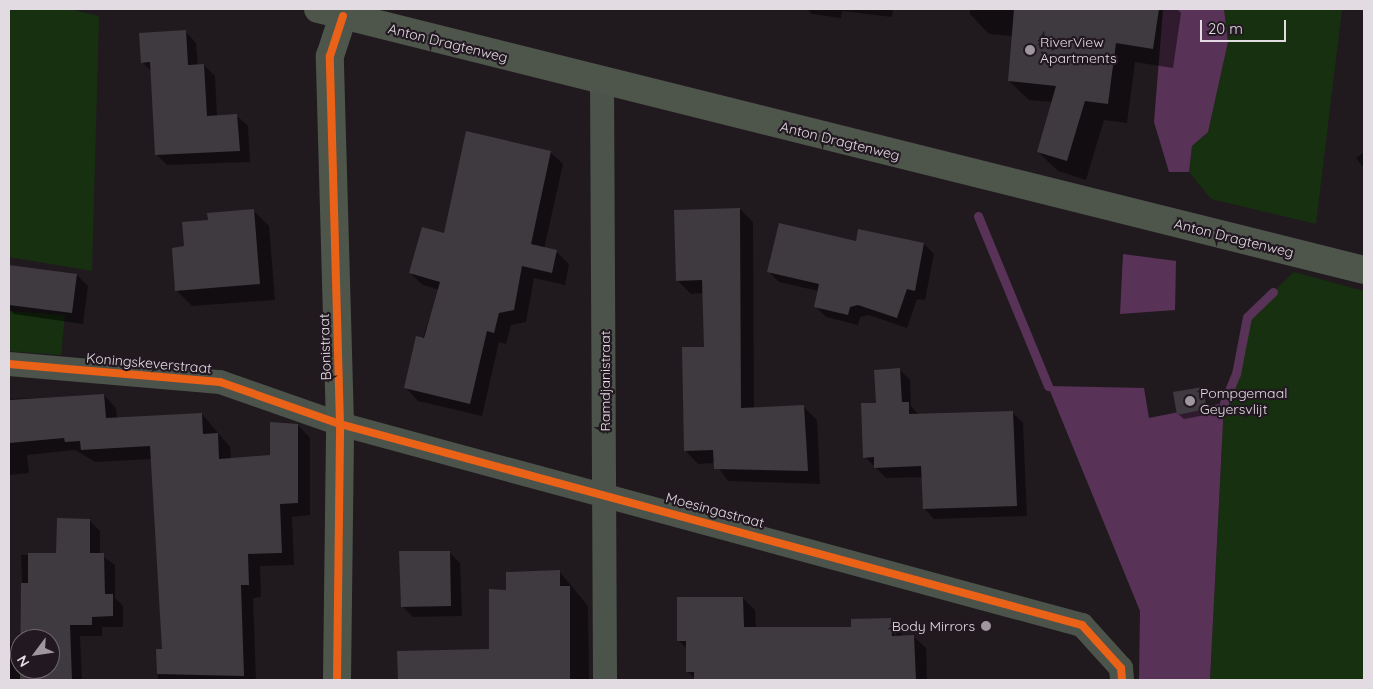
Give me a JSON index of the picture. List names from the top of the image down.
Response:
{
  "streets": {
    "main road": ["Anton Dragtenweg", "Bonistraat"],
    "street": ["Koningskeverstraat", "Ramdjanistraat", "Moesingastraat"]
  },
  "crossings": [
    ["Anton Dragtenweg", "Bonistraat"],
    ["Anton Dragtenweg", "Ramdjanistraat"],
    ["Bonistraat", "Koningskeverstraat"],
    ["Bonistraat", "Moesingastraat"],
    ["Koningskeverstraat", "Moesingastraat"],
    ["Ramdjanistraat", "Moesingastraat"]
  ],
  "places": ["RiverView Apartments", "Pompgemaal Geyersvlijt", "Body Mirrors"],
  "scale_bar": "20 m",
  "north": "bottom left"
}
